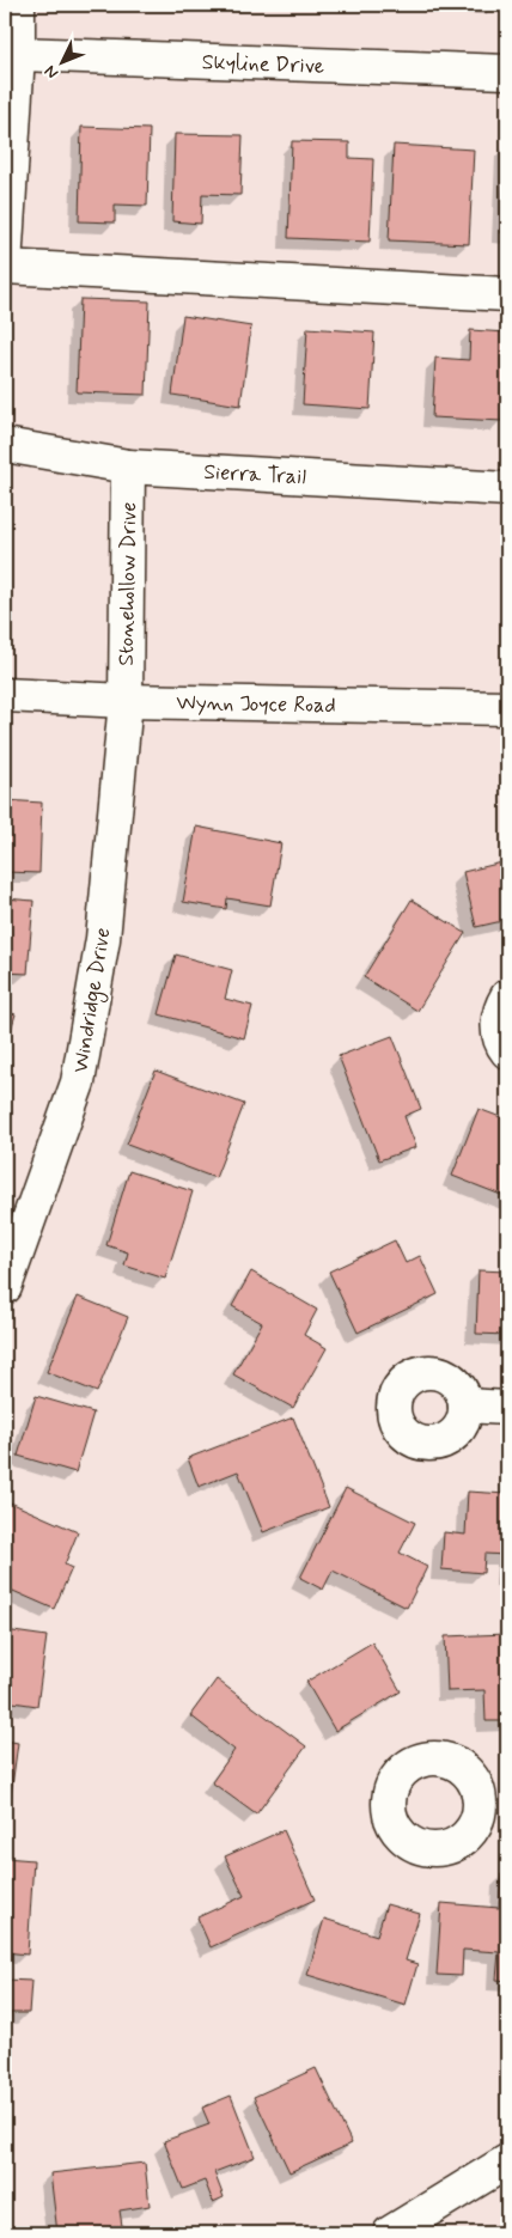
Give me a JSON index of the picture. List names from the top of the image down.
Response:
{
  "streets": {
    "street": [
      "Skyline Drive",
      "Sierra Trail",
      "Stonehollow Drive",
      "Wynn Joyce Road",
      "Windridge Drive"
    ]
  },
  "crossings": [
    ["Sierra Trail", "Stonehollow Drive"],
    ["Stonehollow Drive", "Wynn Joyce Road"],
    ["Stonehollow Drive", "Windridge Drive"],
    ["Wynn Joyce Road", "Windridge Drive"]
  ],
  "north": "bottom left"
}
